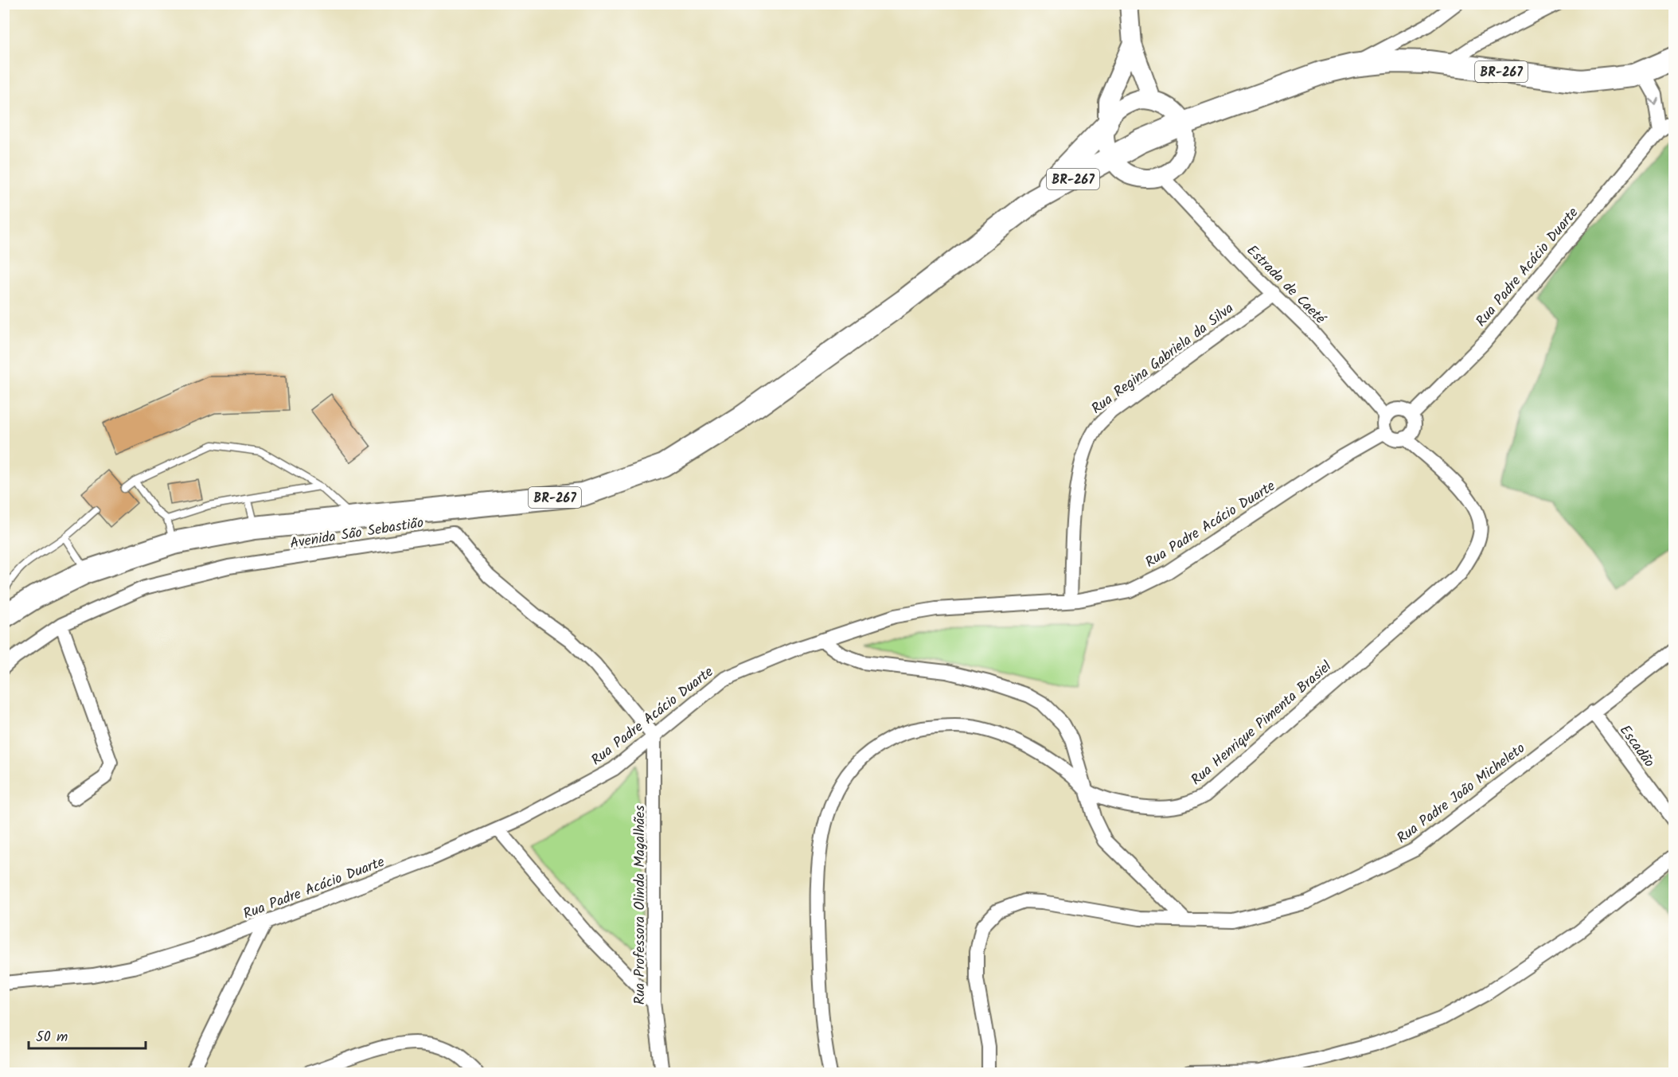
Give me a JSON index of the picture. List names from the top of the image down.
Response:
{
  "streets": {
    "highway": ["BR-267"],
    "street": [
      "Rua Padre Acácio Duarte",
      "Estrada de Caeté",
      "Rua Regina Gabriela da Silva",
      "Avenida São Sebastião",
      "Rua Henrique Pimenta Brasiel",
      "Escadão",
      "Rua Padre João Micheleto",
      "Rua Professora Olinda Magalhães"
    ]
  },
  "crossings": [
    ["Rua Padre Acácio Duarte", "Estrada de Caeté"],
    ["Rua Padre Acácio Duarte", "Rua Regina Gabriela da Silva"],
    ["Rua Padre Acácio Duarte", "Rua Henrique Pimenta Brasiel"],
    ["Rua Padre Acácio Duarte", "Rua Professora Olinda Magalhães"],
    ["Estrada de Caeté", "Rua Regina Gabriela da Silva"],
    ["Estrada de Caeté", "Rua Henrique Pimenta Brasiel"],
    ["Escadão", "Rua Padre João Micheleto"]
  ],
  "scale_bar": "50 m"
}
